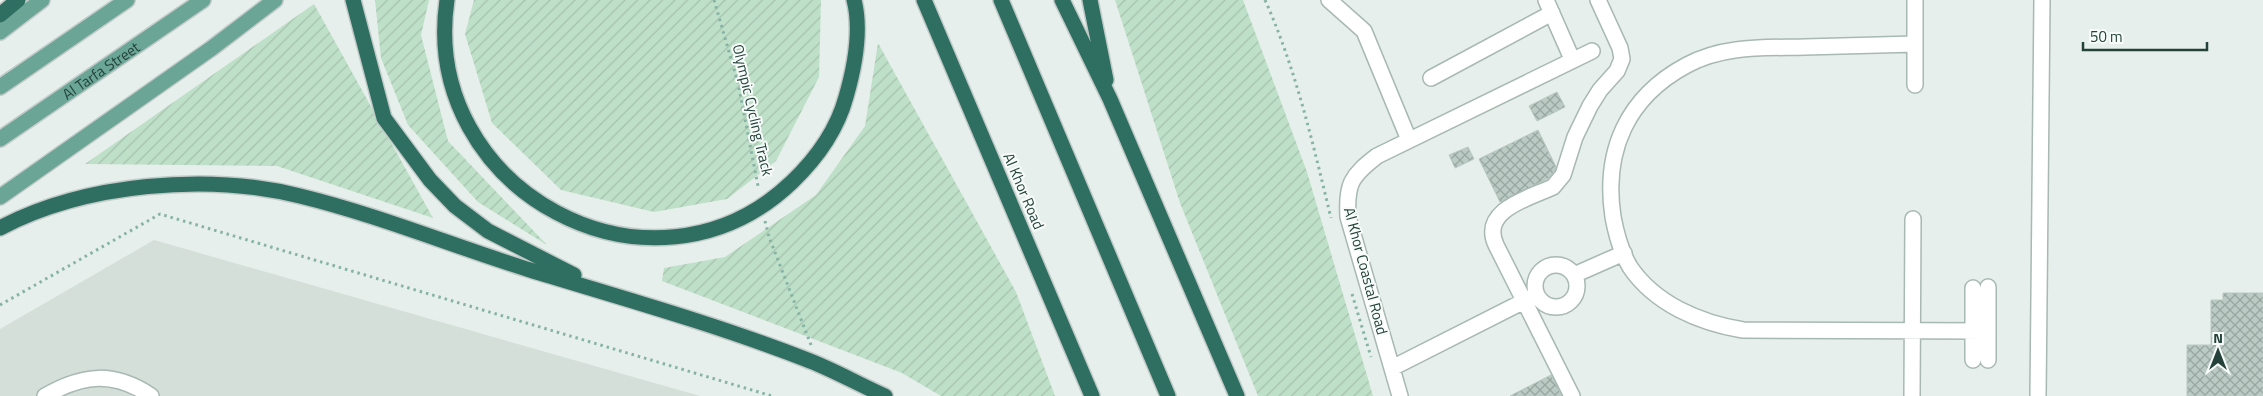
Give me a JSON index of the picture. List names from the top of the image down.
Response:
{
  "streets": {
    "highway": ["Al Khor Road"],
    "main road": ["Al Tarfa Street"],
    "street": ["Al Khor Coastal Road"],
    "path": ["Olympic Cycling Track"]
  },
  "scale_bar": "50 m",
  "north": "top"
}
